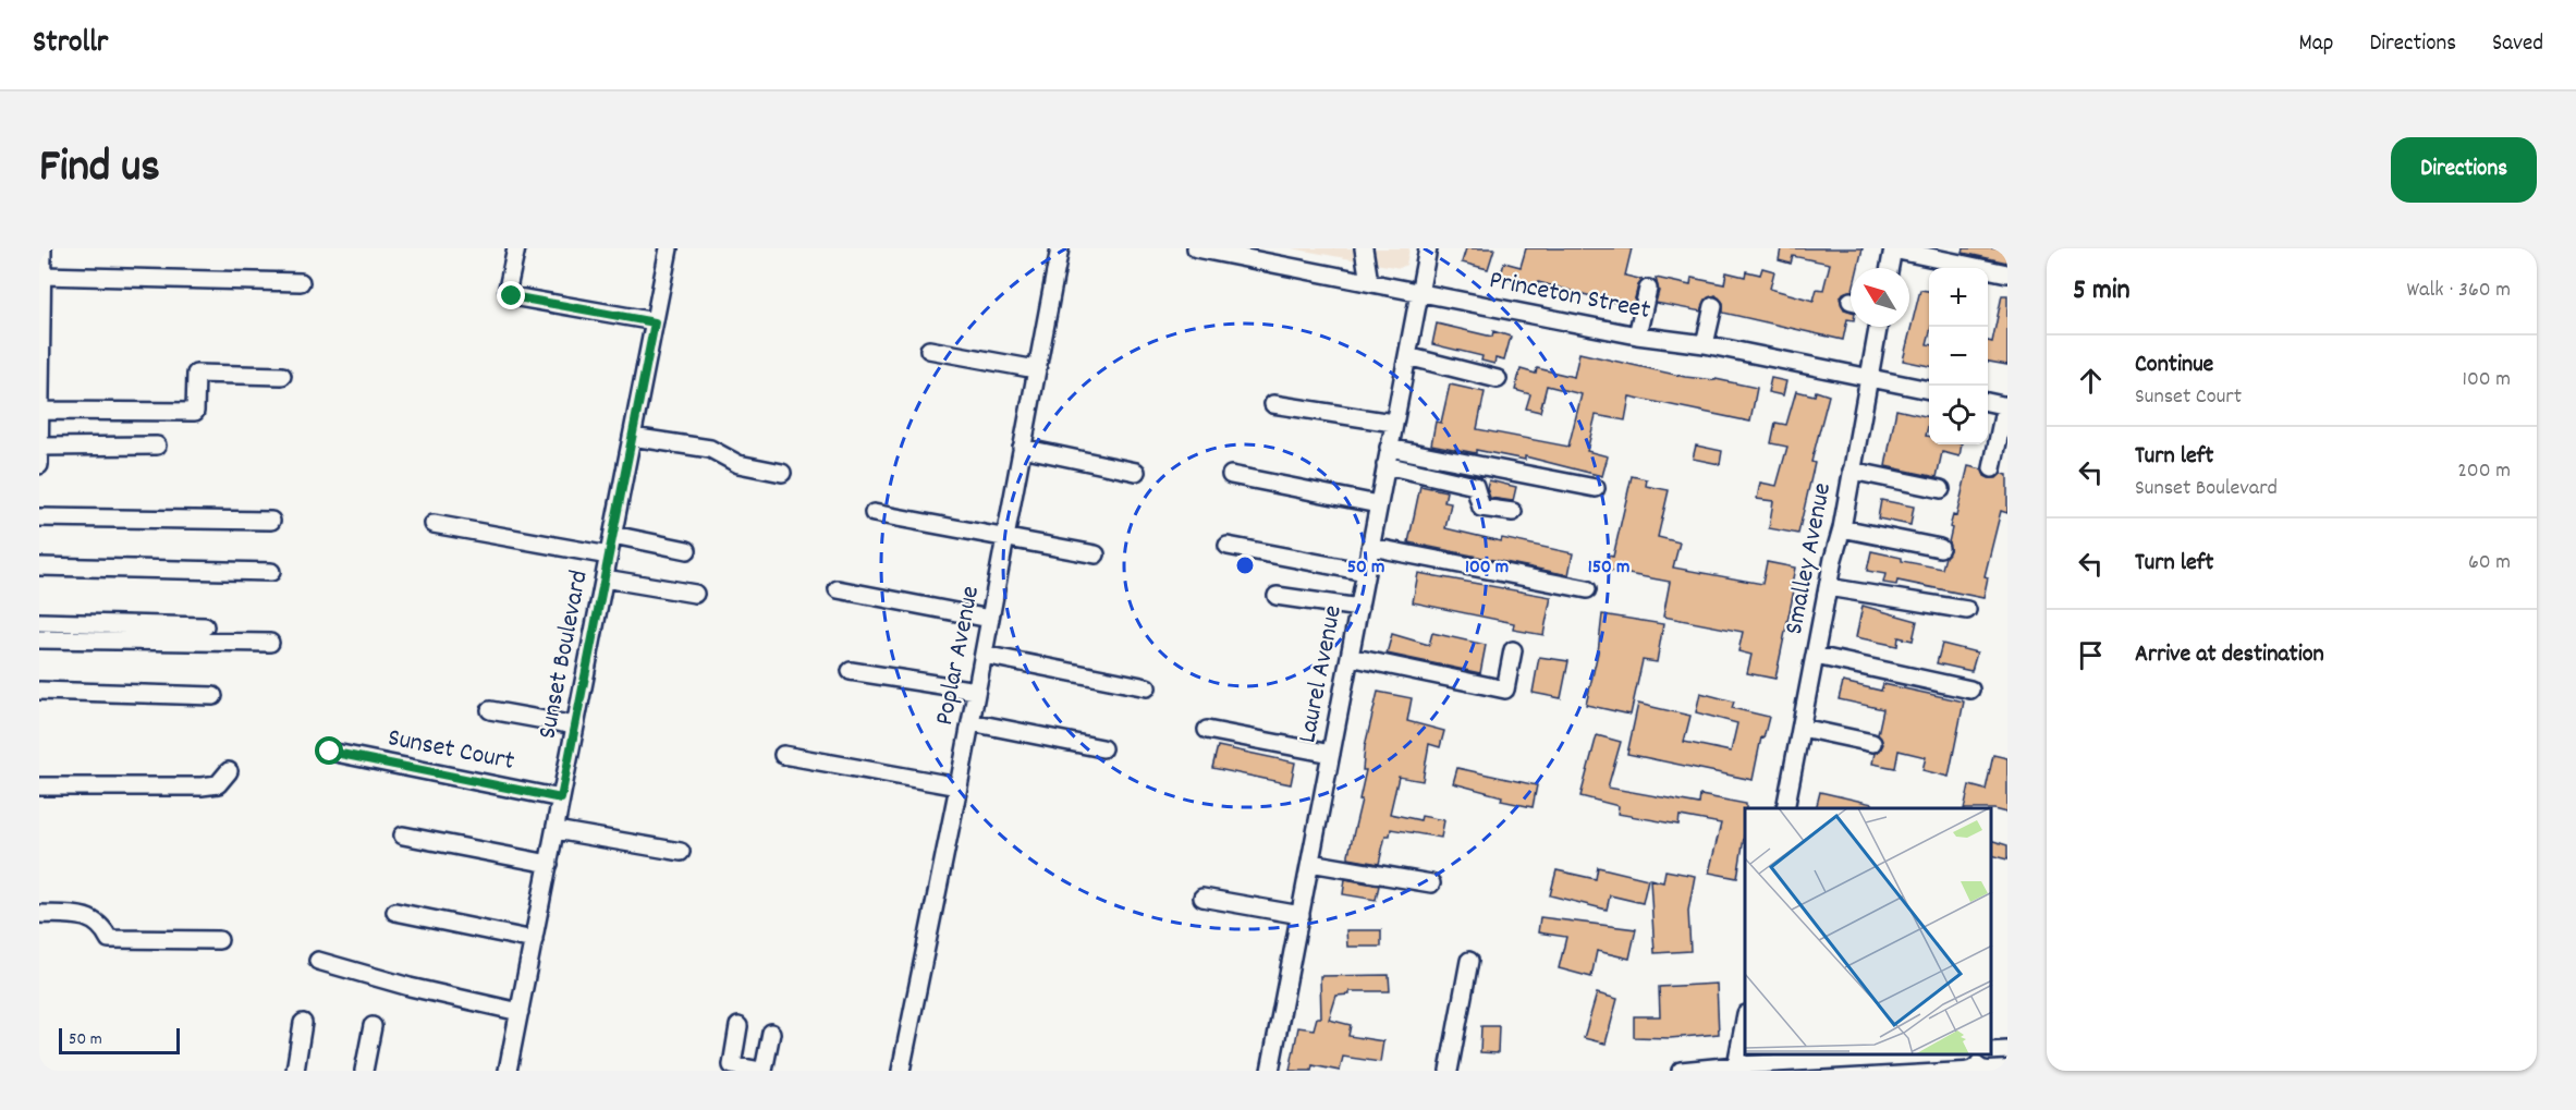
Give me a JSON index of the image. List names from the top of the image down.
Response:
{
  "streets": {
    "street": [
      "Princeton Street",
      "Smalley Avenue",
      "Sunset Boulevard",
      "Poplar Avenue",
      "Laurel Avenue",
      "Sunset Court"
    ]
  },
  "crossings": [
    ["Princeton Street", "Smalley Avenue"],
    ["Princeton Street", "Laurel Avenue"],
    ["Sunset Boulevard", "Sunset Court"]
  ],
  "scale_bar": "50 m",
  "north": "top left",
  "page": {
    "header": "Strollr",
    "nav": ["Map", "Directions", "Saved"],
    "title": "Find us",
    "buttons": "Directions",
    "heading": ["5 min", "Walk · 360 m"],
    "map_buttons": ["+", "−"],
    "list": [
      ["Continue", "Sunset Court", "100 m"],
      ["Turn left", "Sunset Boulevard", "200 m"],
      ["Turn left", "60 m"],
      "Arrive at destination"
    ],
    "scale": "50 m"
  },
  "rings": ["50 m", "100 m", "150 m"]
}
